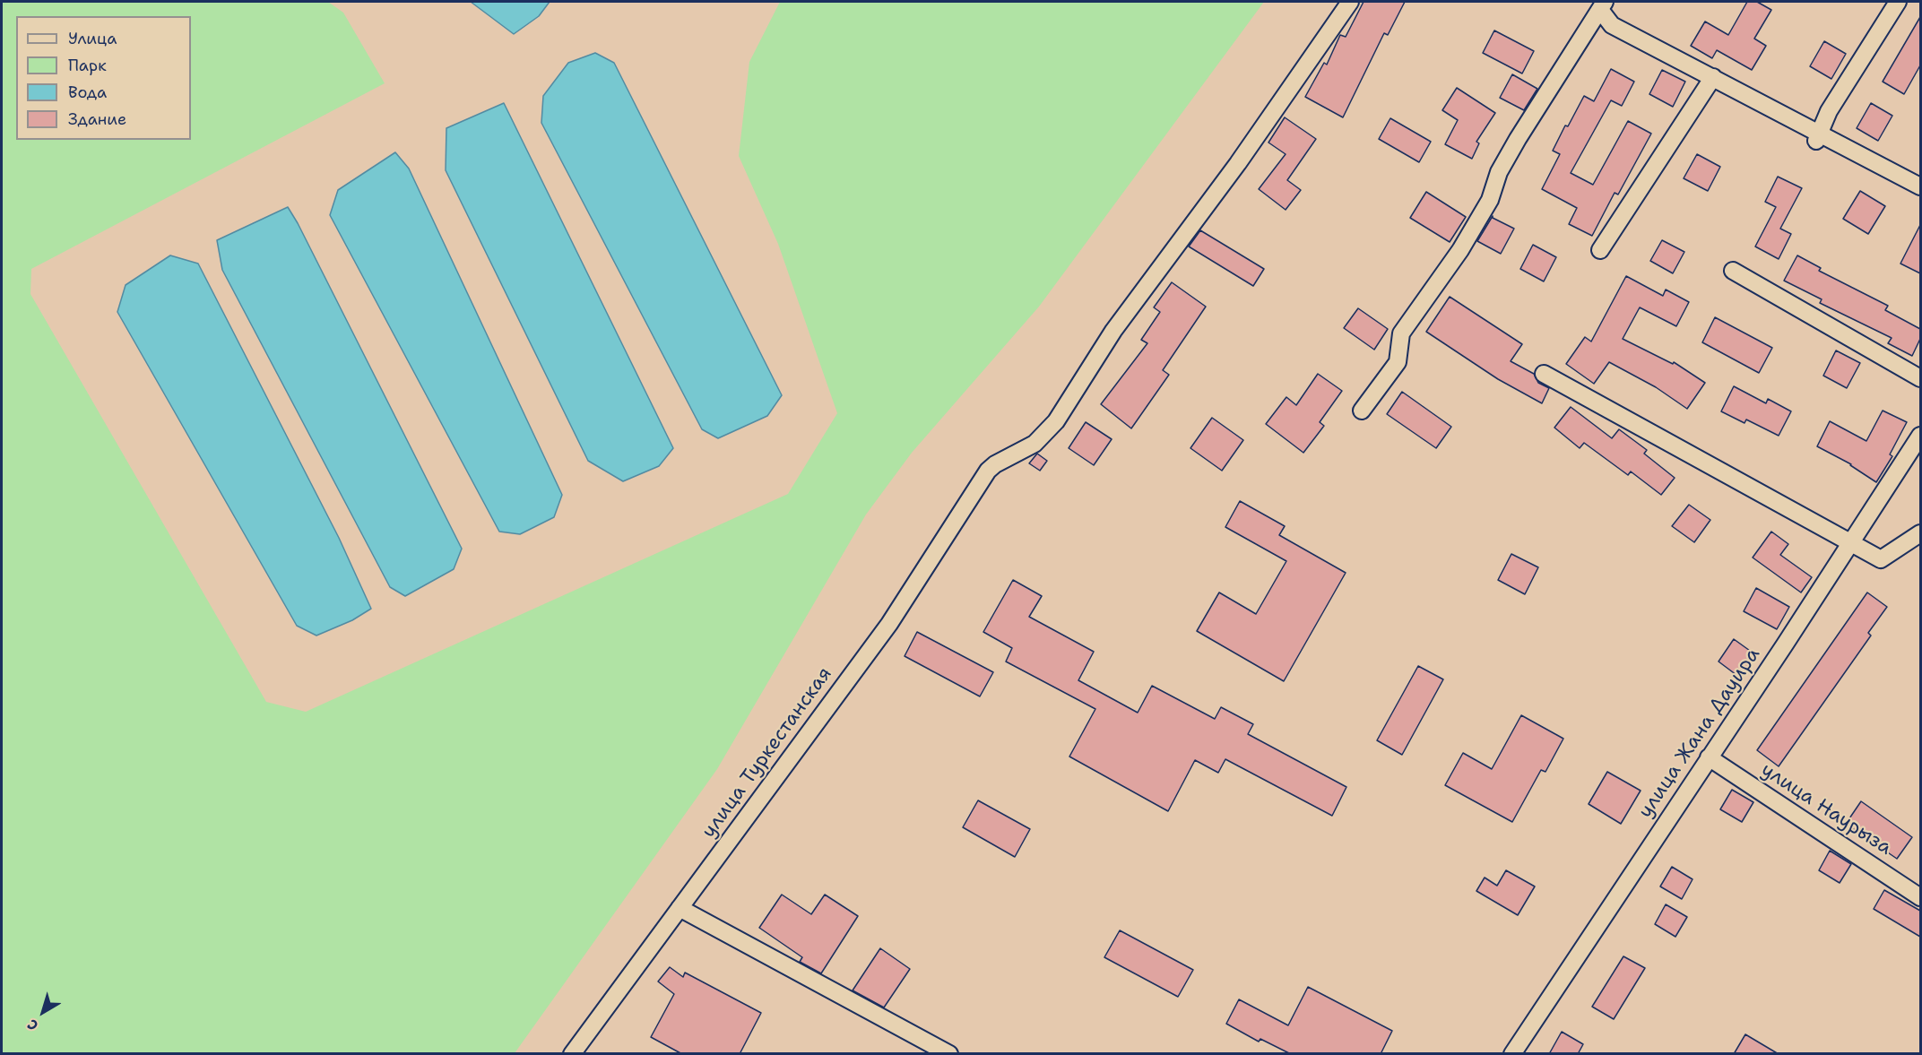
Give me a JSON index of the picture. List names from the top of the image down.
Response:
{
  "streets": {
    "street": ["улица Жана Дауира", "улица Туркестанская", "улица Наурыза"]
  },
  "crossings": [
    ["улица Жана Дауира", "улица Наурыза"]
  ],
  "legend": [
    "Улица",
    "Парк",
    "Вода",
    "Здание"
  ],
  "north": "bottom left"
}
